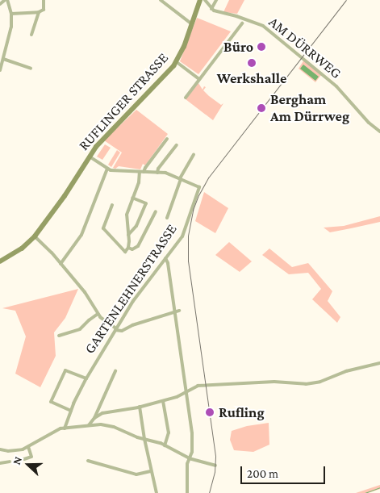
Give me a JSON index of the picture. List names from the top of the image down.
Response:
{
  "streets": {
    "street": ["AM DÜRRWEG", "RUFLINGER STRASSE", "GARTENLEHNERSTRASSE"]
  },
  "places": [
    "Büro",
    "Werkshalle",
    "Bergham Am Dürrweg",
    "Rufling"
  ],
  "scale_bar": "200 m",
  "north": "left"
}
